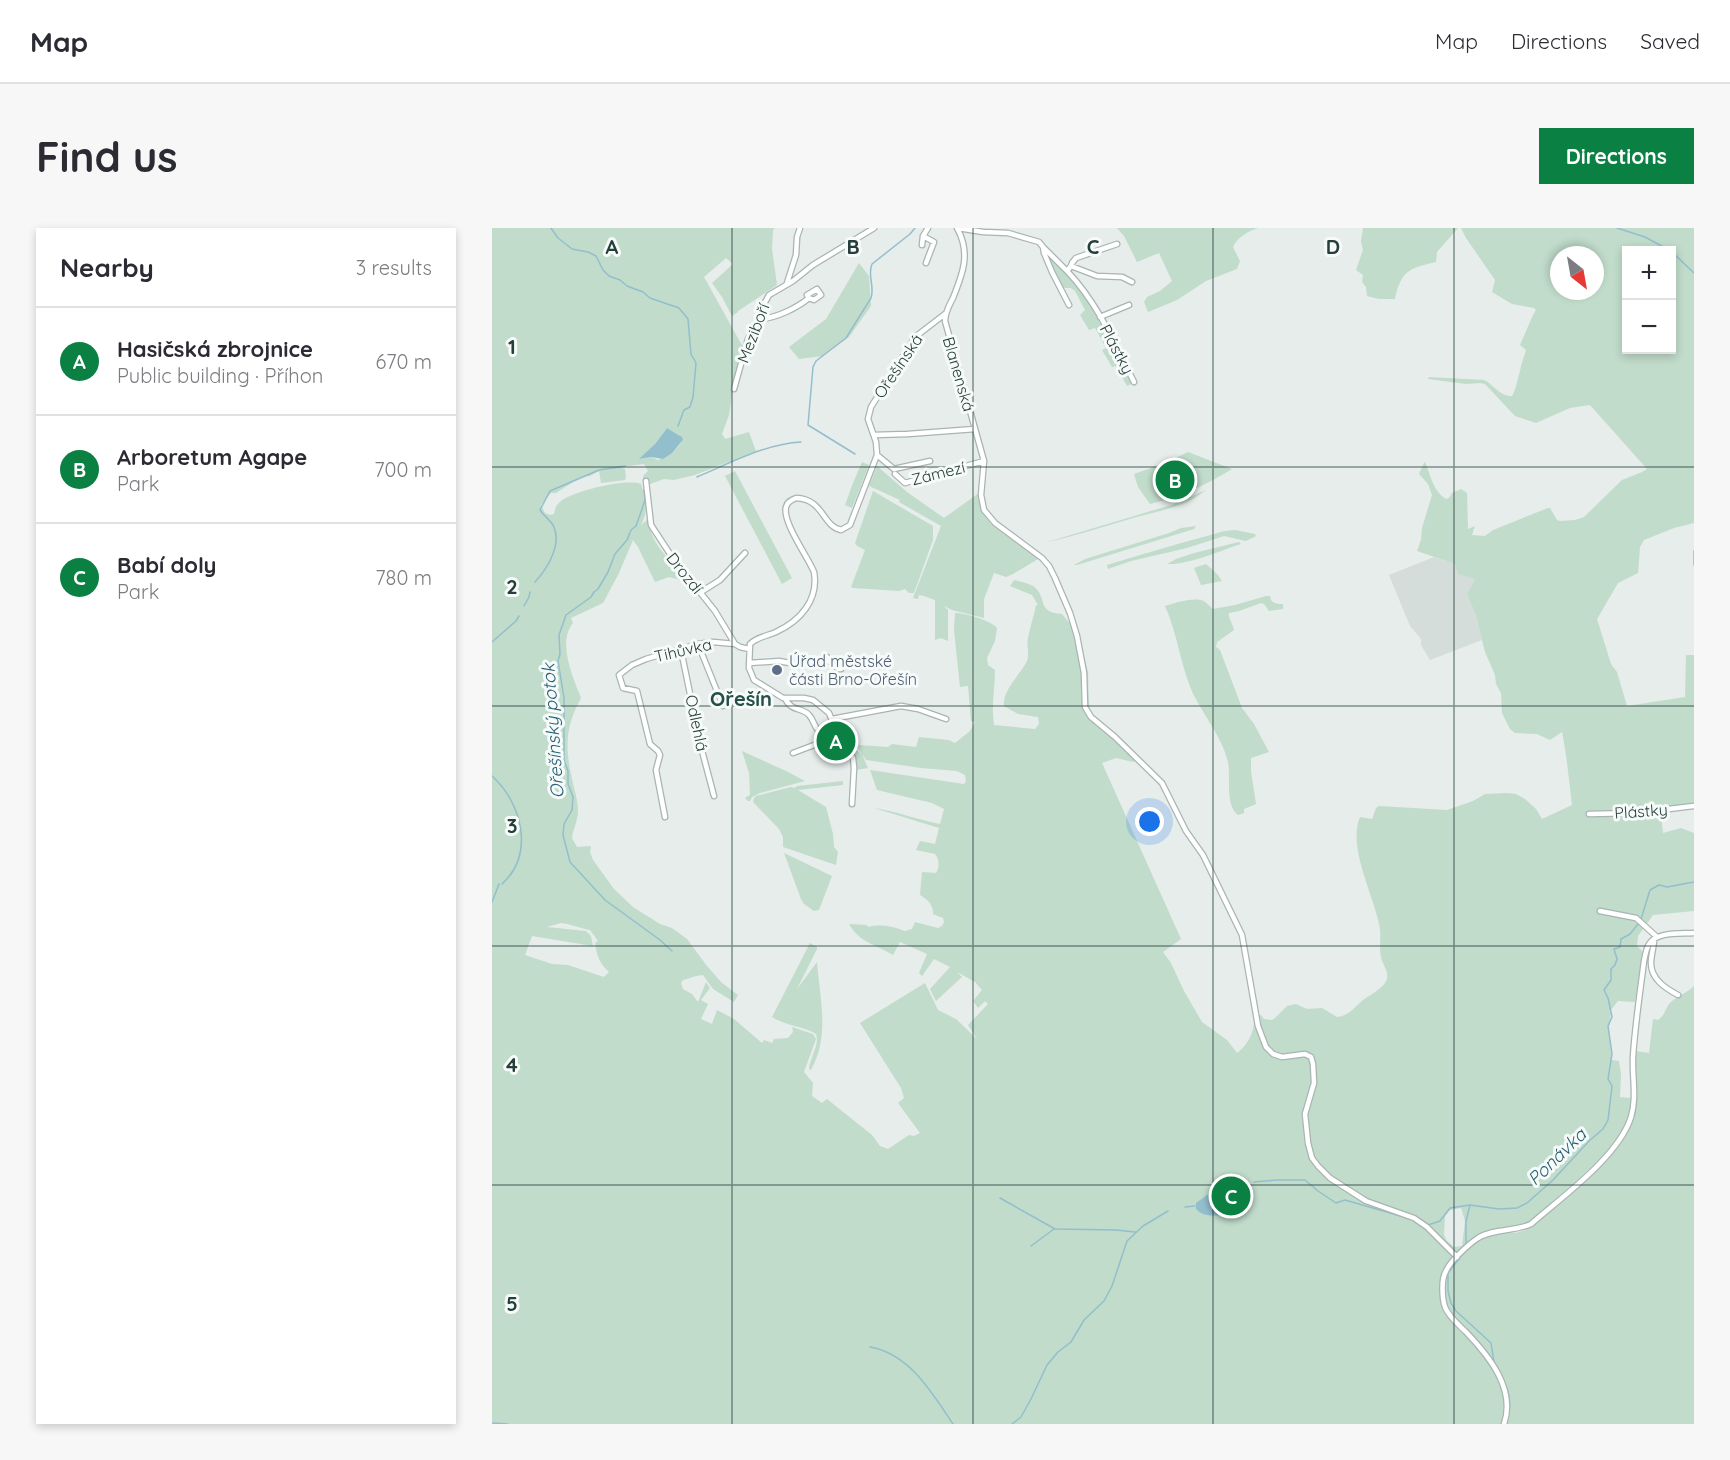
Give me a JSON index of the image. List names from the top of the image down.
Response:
{
  "streets": {
    "street": [
      "Meziboří",
      "Plástky",
      "Ořešínská",
      "Blanenská",
      "Zámezí",
      "Drozdí",
      "Tihůvka",
      "Odlehlá"
    ]
  },
  "crossings": [
    ["Ořešínská", "Blanenská"],
    ["Blanenská", "Zámezí"],
    ["Drozdí", "Tihůvka"],
    ["Tihůvka", "Odlehlá"]
  ],
  "districts": ["Ořešín"],
  "water": ["Ořešínský potok", "Ponávka"],
  "places": ["Úřad městské části Brno-Ořešín"],
  "north": "bottom right",
  "page": {
    "header": "Map",
    "nav": ["Map", "Directions", "Saved"],
    "buttons": "Directions",
    "title": "Find us",
    "heading": ["Nearby", "3 results"],
    "map_buttons": ["+", "−"],
    "list": [
      {
        "mark": "A",
        "name": "Hasičská zbrojnice",
        "note": "Public building · Příhon",
        "value": "670 m"
      },
      {
        "mark": "B",
        "name": "Arboretum Agape",
        "note": "Park",
        "value": "700 m"
      },
      {
        "mark": "C",
        "name": "Babí doly",
        "note": "Park",
        "value": "780 m"
      }
    ],
    "pins": ["B", "A", "C"]
  },
  "grid": {
    "columns": [
      "A",
      "B",
      "C",
      "D"
    ],
    "rows": [
      "1",
      "2",
      "3",
      "4",
      "5"
    ]
  }
}
